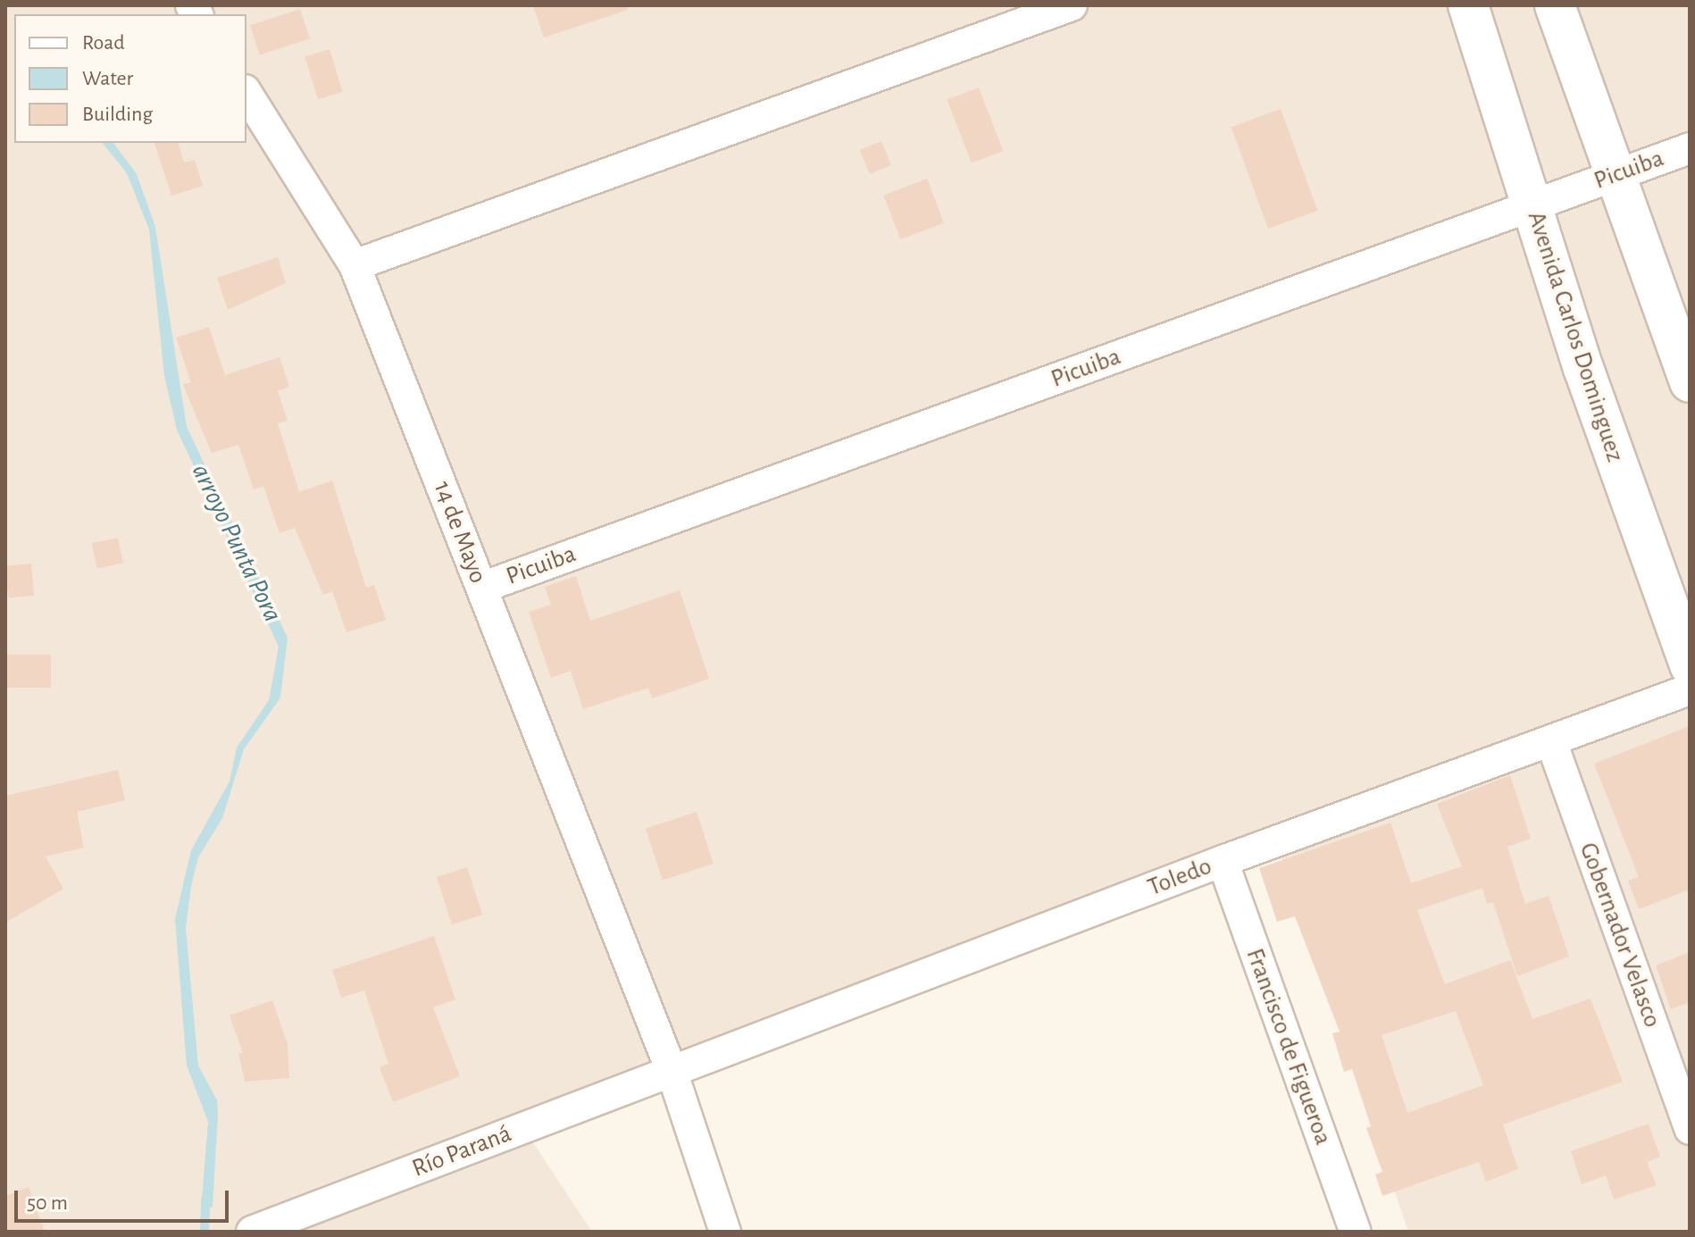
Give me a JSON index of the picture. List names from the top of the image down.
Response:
{
  "streets": {
    "main road": ["Avenida Carlos Dominguez"],
    "street": [
      "Picuiba",
      "14 de Mayo",
      "Toledo",
      "Gobernador Velasco",
      "Francisco de Figueroa",
      "Río Paraná"
    ]
  },
  "crossings": [
    ["Picuiba", "Avenida Carlos Dominguez"],
    ["Picuiba", "14 de Mayo"],
    ["14 de Mayo", "Toledo"],
    ["14 de Mayo", "Río Paraná"],
    ["Toledo", "Gobernador Velasco"],
    ["Toledo", "Francisco de Figueroa"],
    ["Toledo", "Río Paraná"]
  ],
  "water": ["arroyo Punta Pora"],
  "legend": ["Road", "Water", "Building"],
  "scale_bar": "50 m"
}
